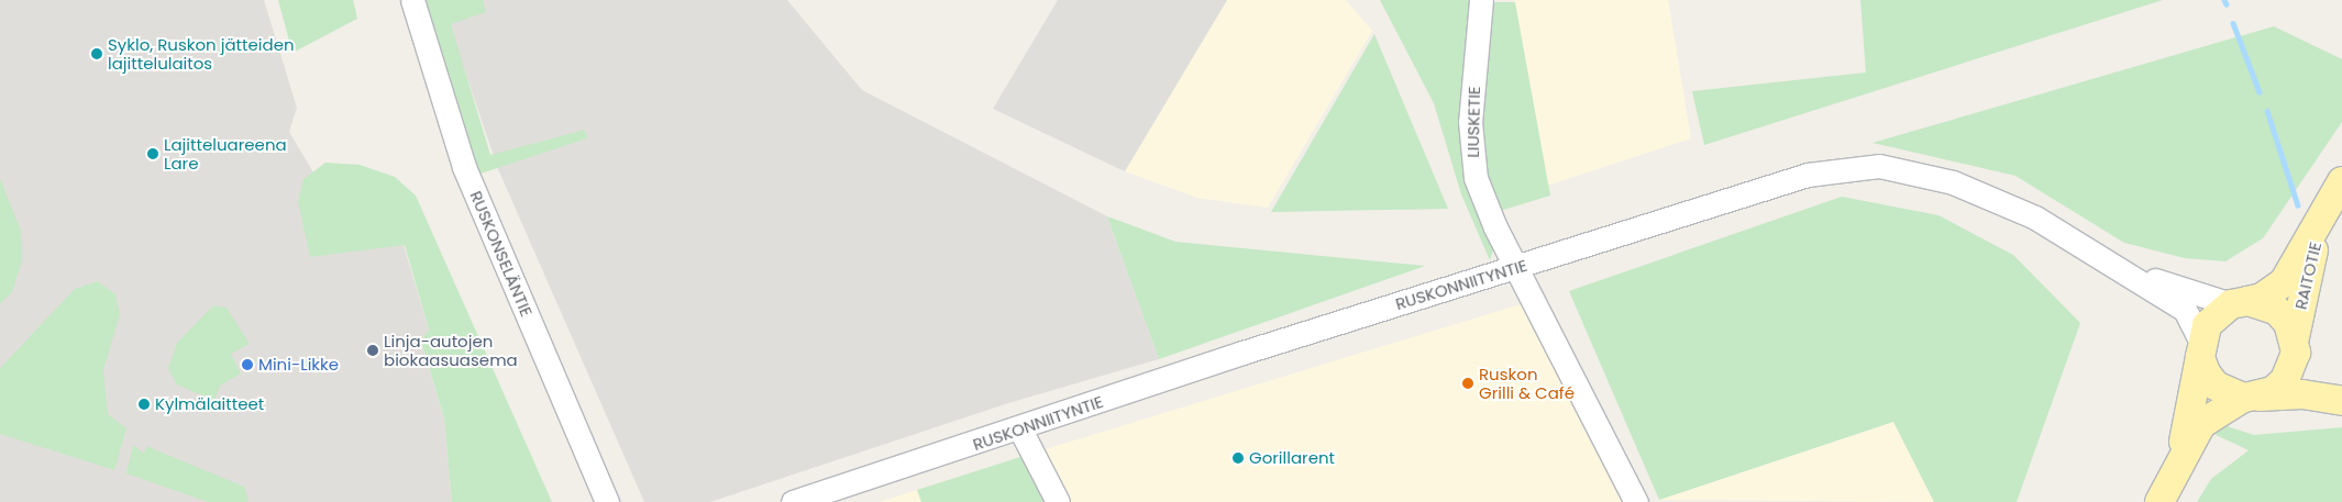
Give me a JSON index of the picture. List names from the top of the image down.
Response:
{
  "streets": {
    "main road": ["RAITOTIE"],
    "street": ["LIUSKETIE", "RUSKONSELÄNTIE", "RUSKONNIITYNTIE"]
  },
  "crossings": [
    ["LIUSKETIE", "RUSKONNIITYNTIE"],
    ["RAITOTIE", "RUSKONNIITYNTIE"]
  ],
  "places": [
    "Syklo, Ruskon jätteiden lajittelulaitos",
    "Lajitteluareena Lare",
    "Linja-autojen biokaasuasema",
    "Mini-Likke",
    "Ruskon Grilli & Café",
    "Kylmälaitteet",
    "Gorillarent"
  ]
}
